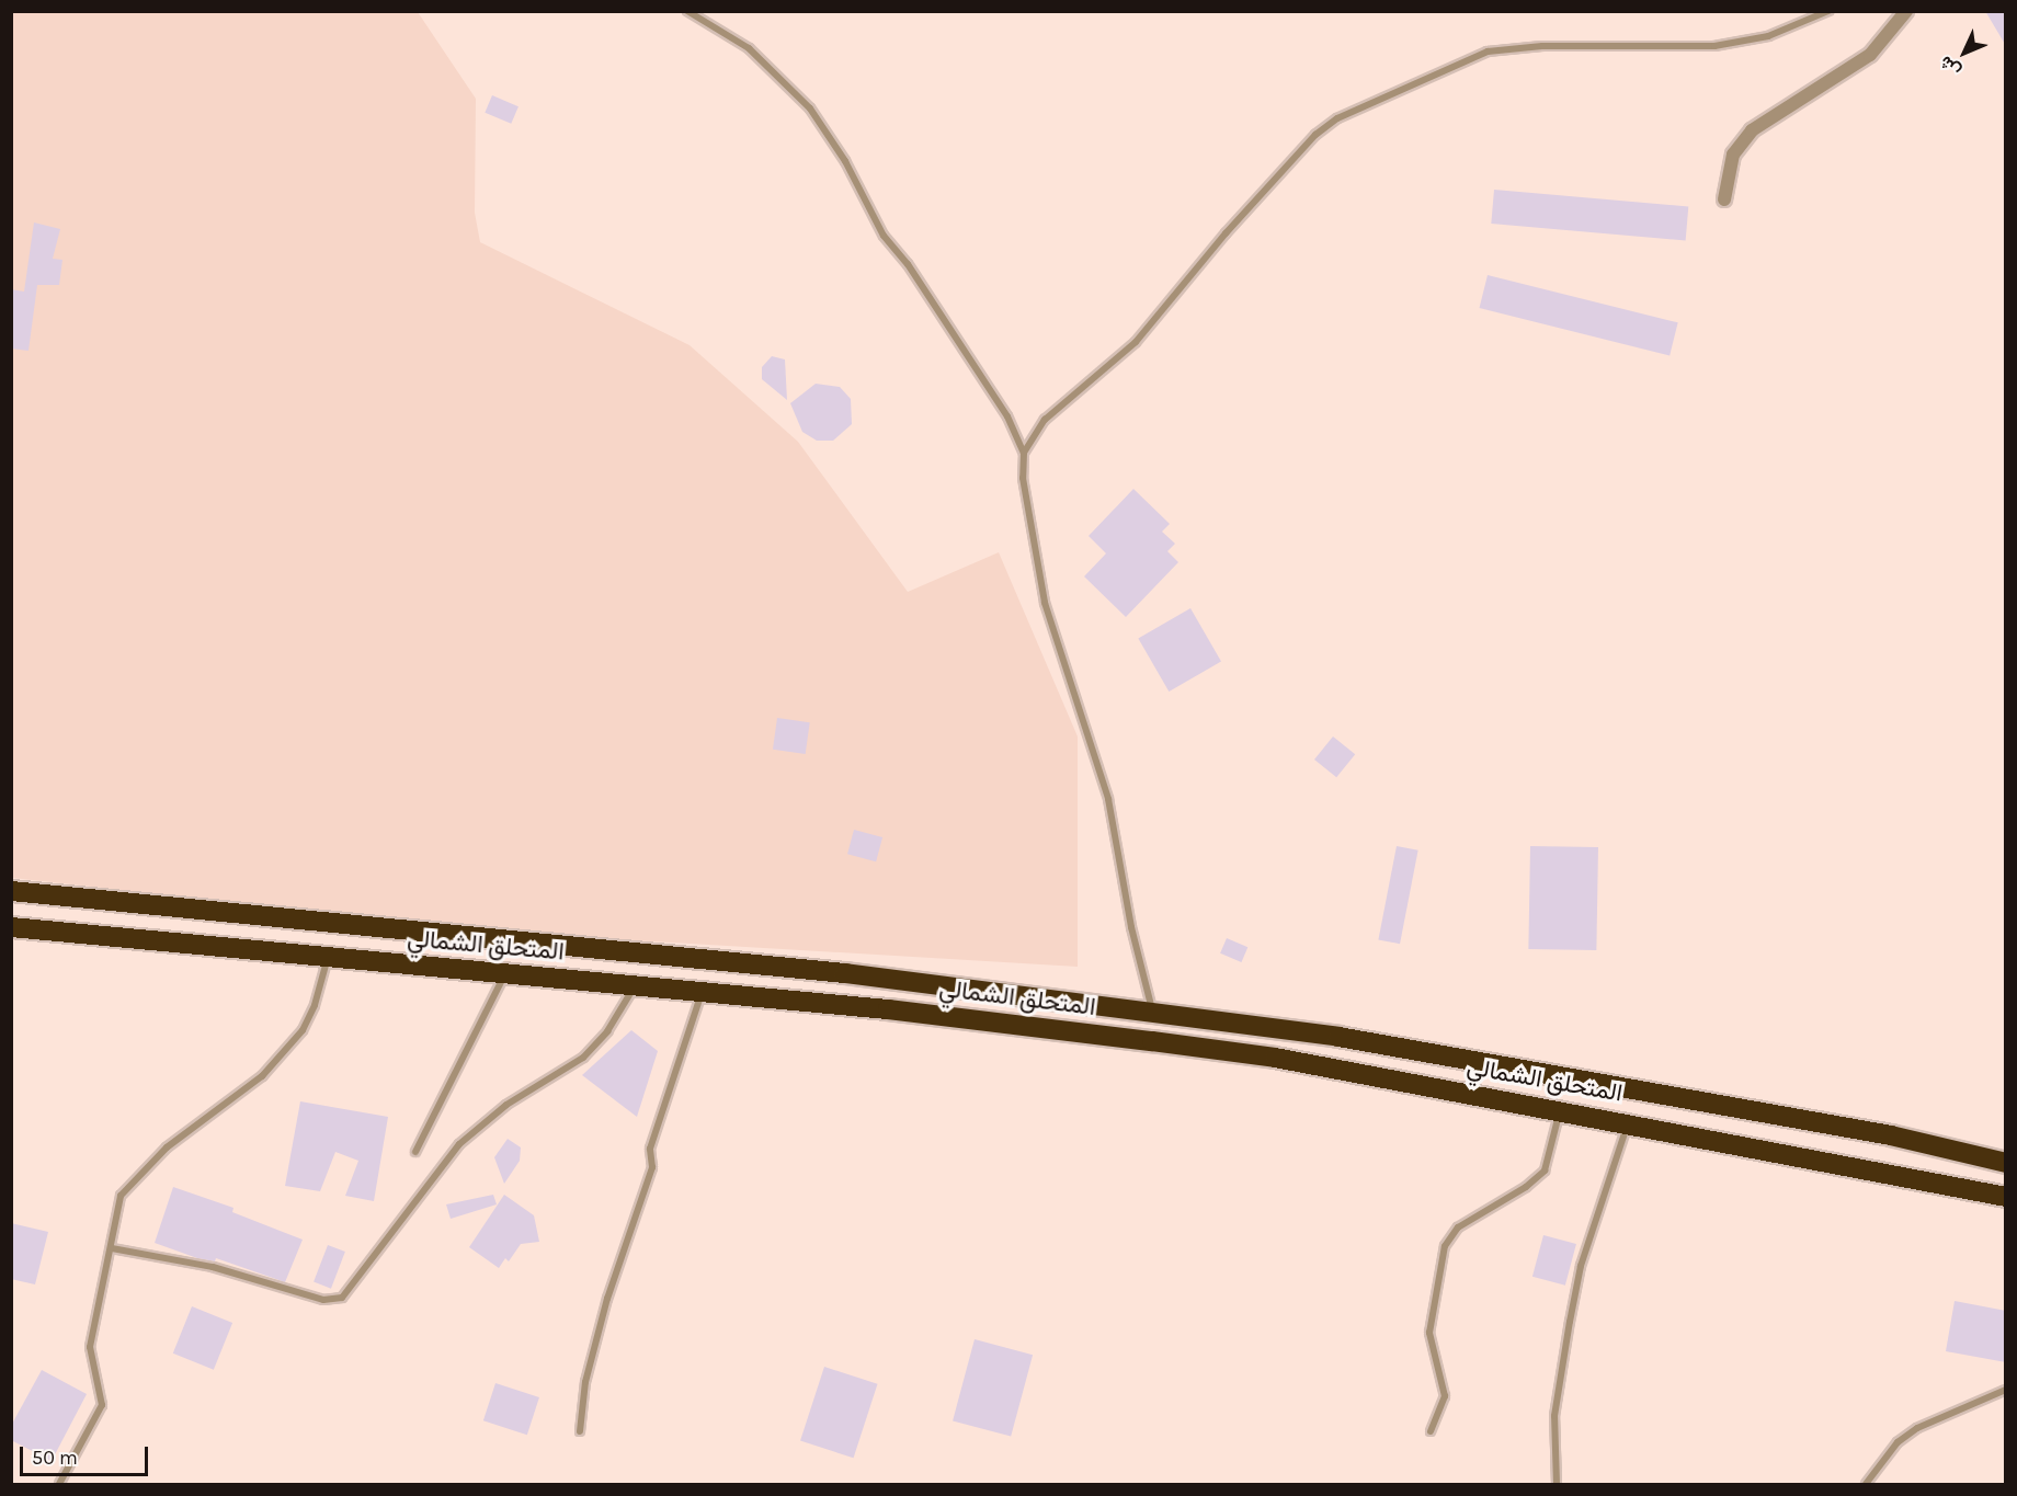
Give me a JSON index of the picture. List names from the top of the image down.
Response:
{
  "streets": {
    "highway": ["المتحلق الشمالي"]
  },
  "scale_bar": "50 m",
  "north": "bottom left"
}
